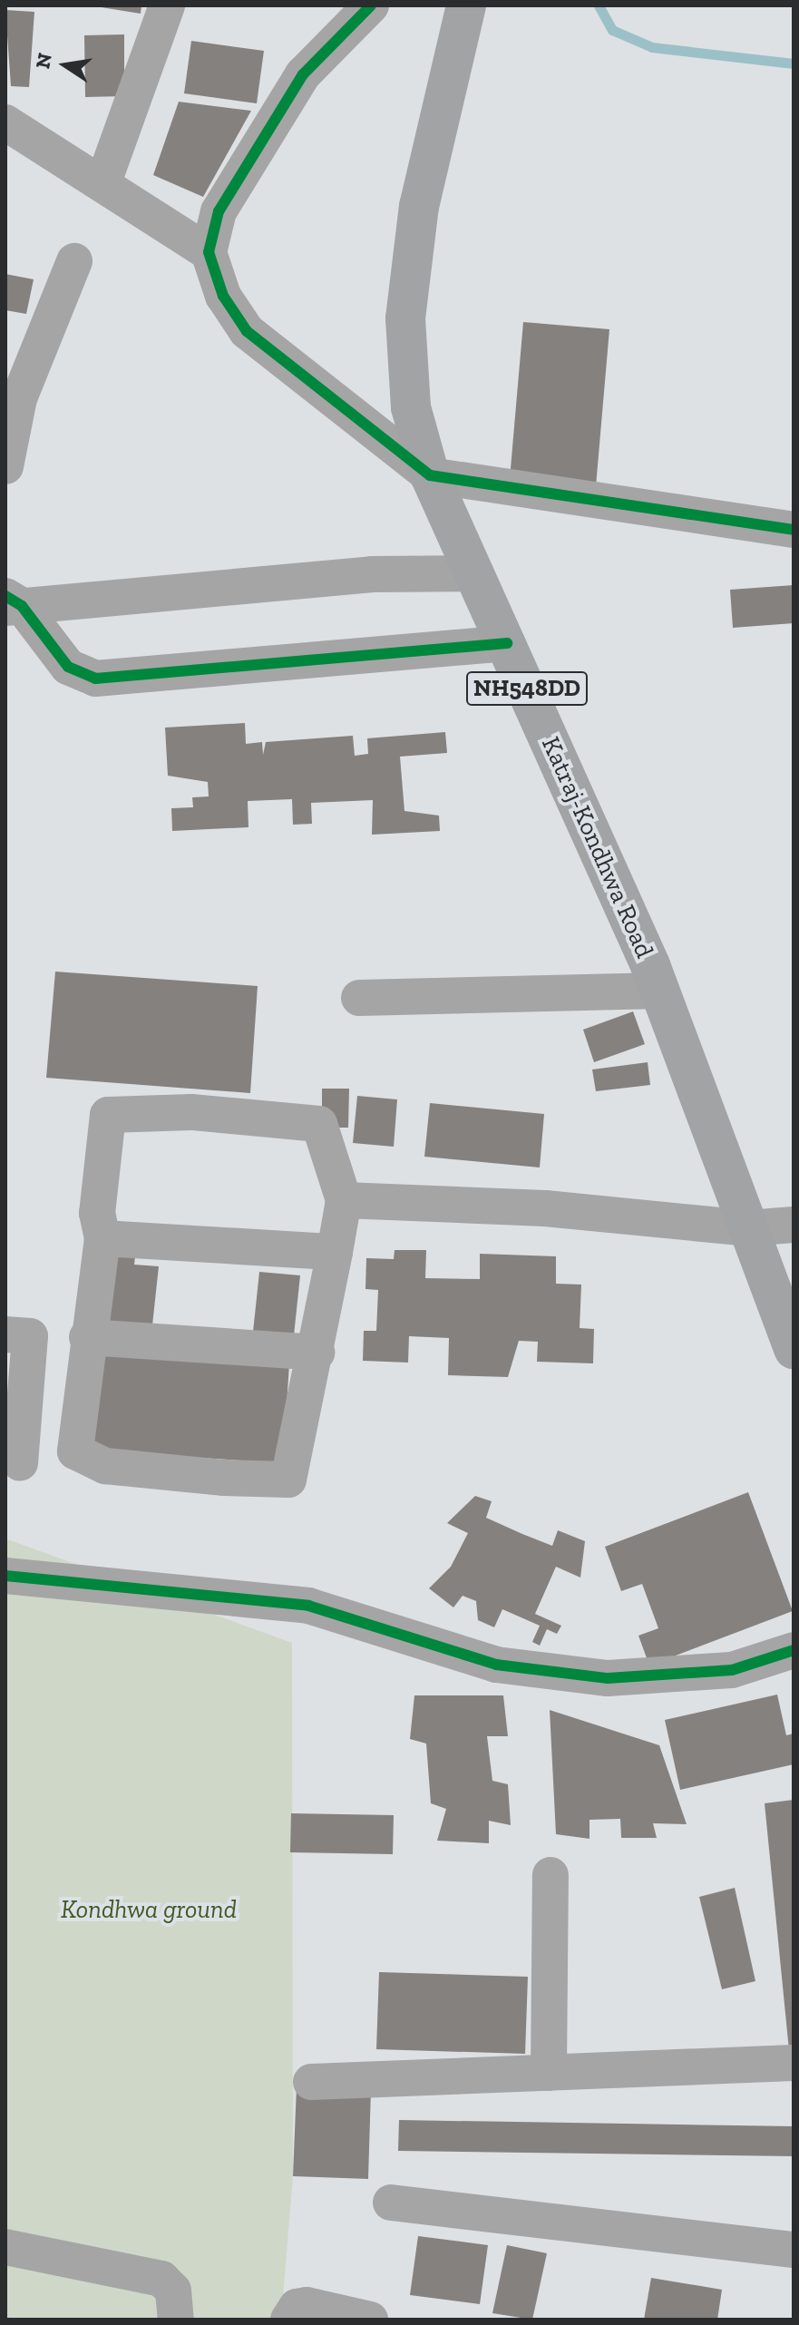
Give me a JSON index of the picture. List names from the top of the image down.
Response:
{
  "streets": {
    "highway": ["NH548DD", "Katraj-Kondhwa Road"]
  },
  "parks": ["Kondhwa ground"],
  "north": "left"
}
